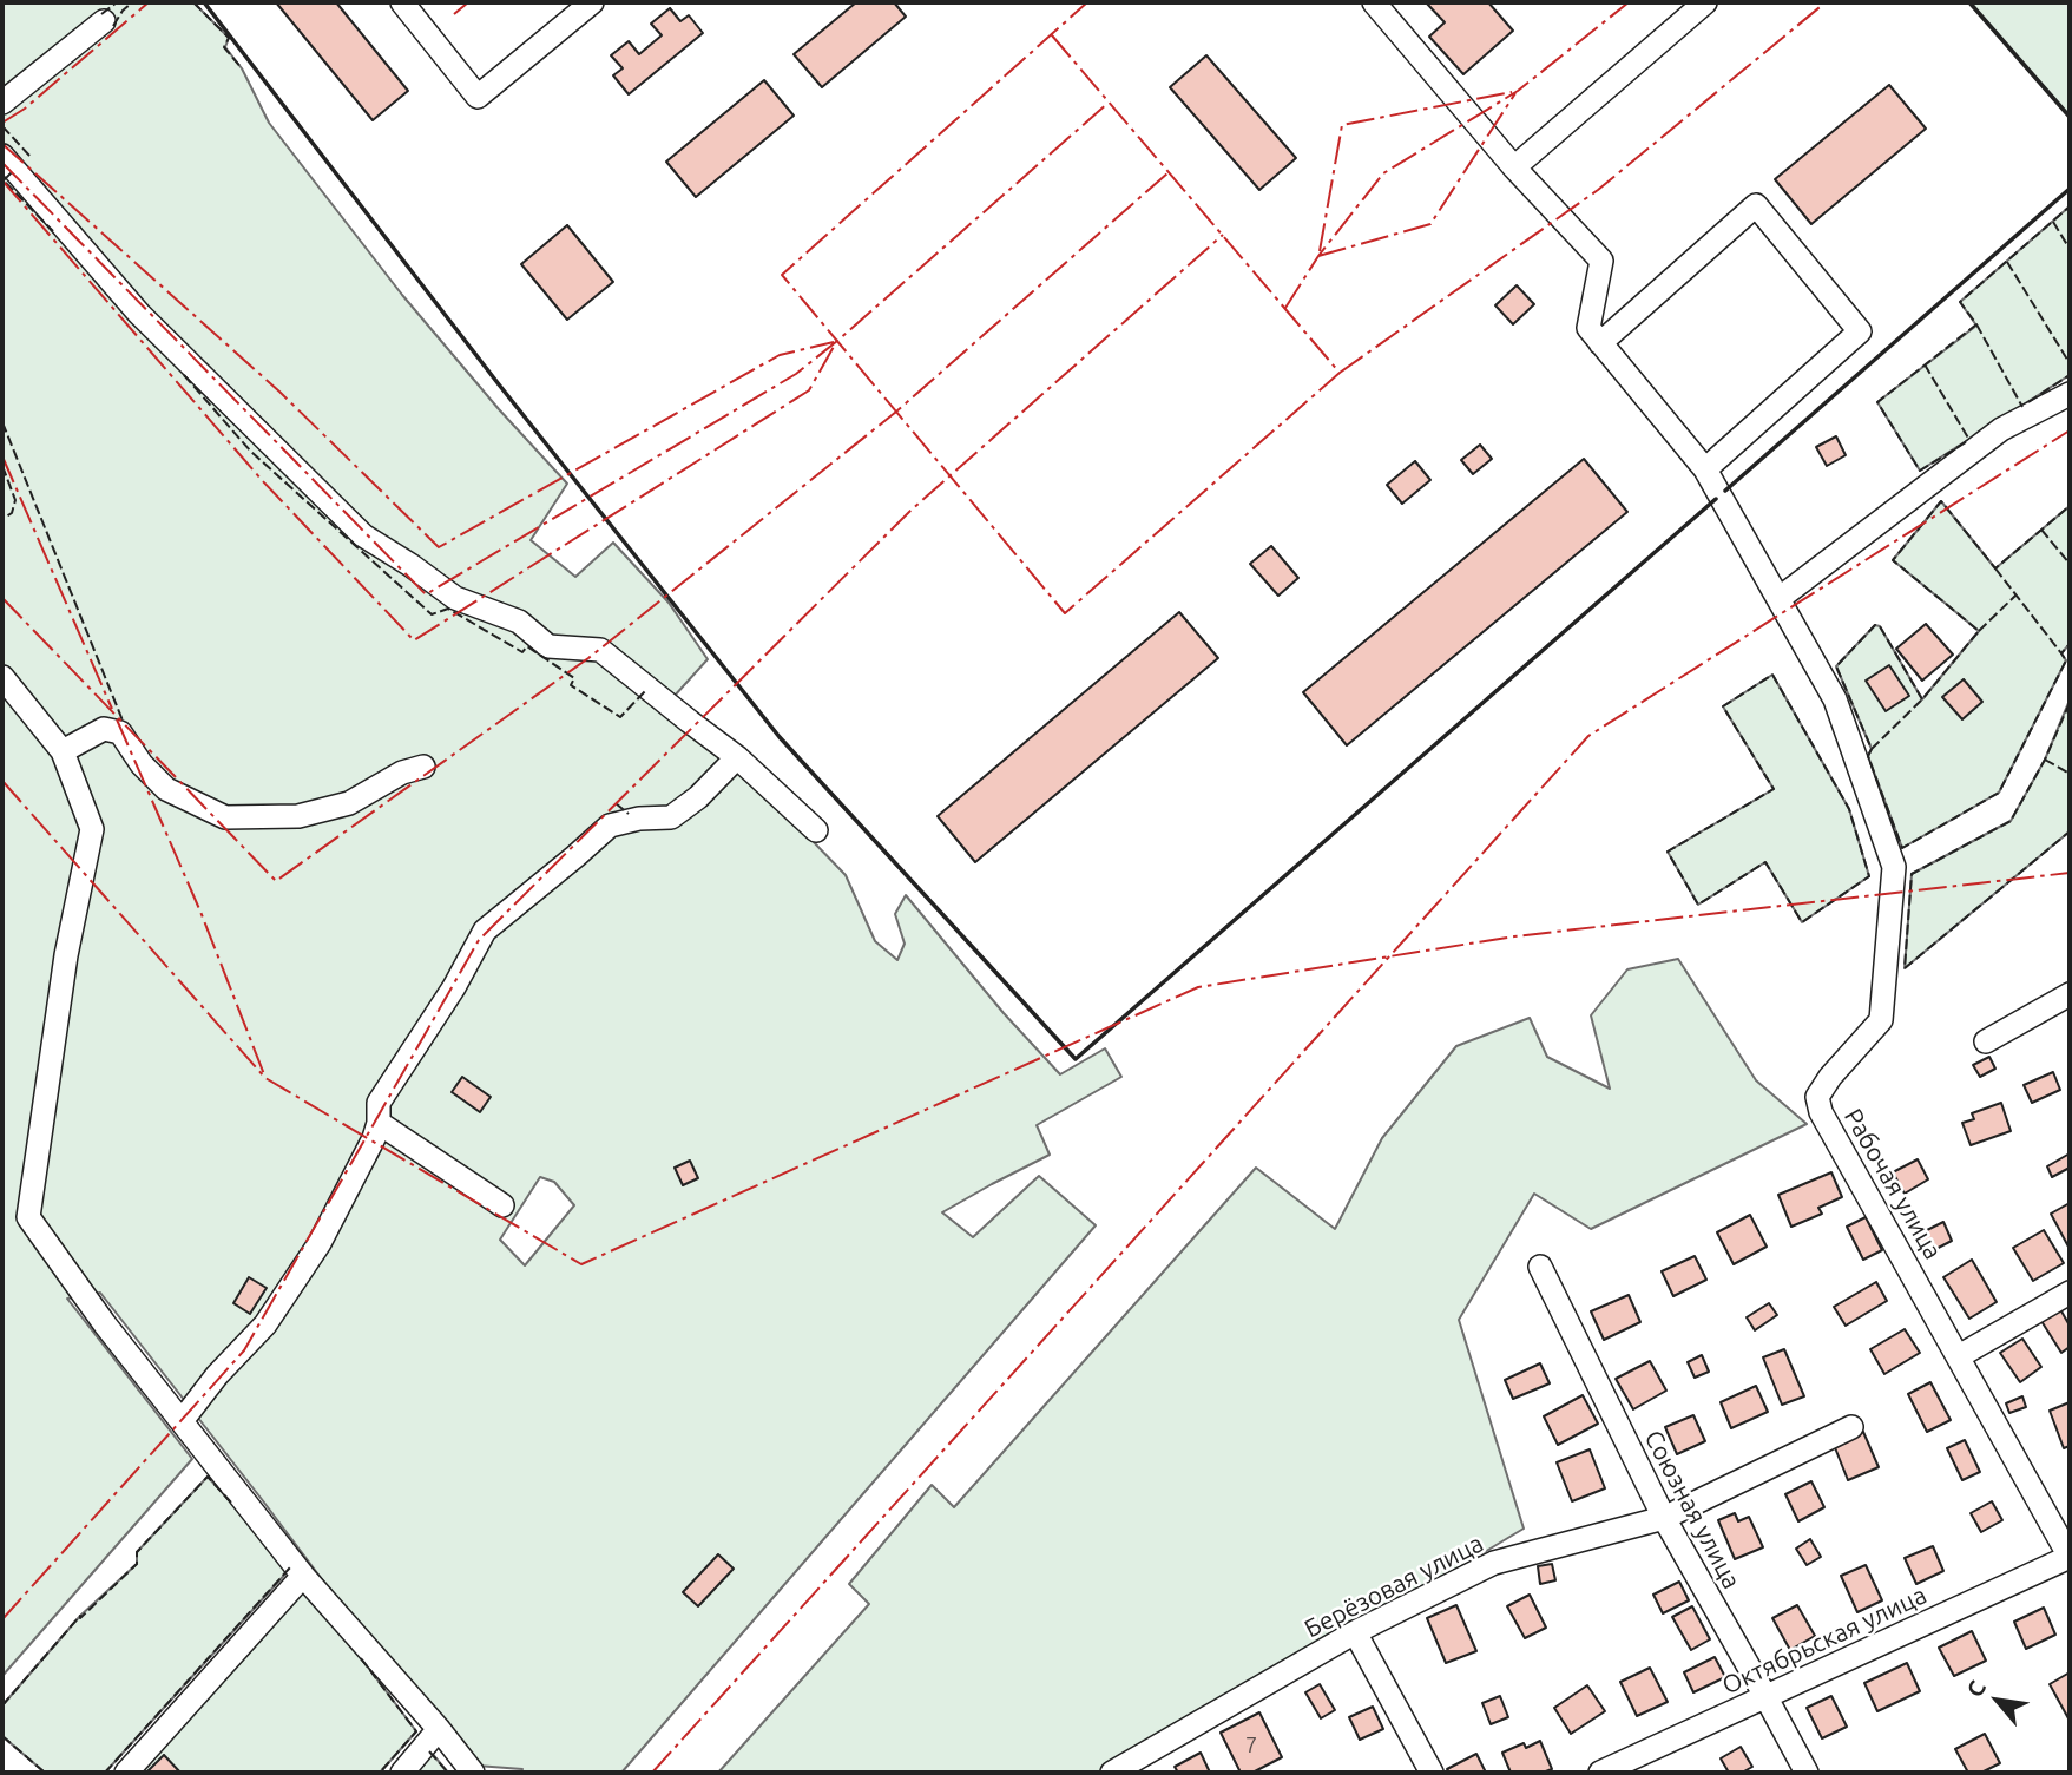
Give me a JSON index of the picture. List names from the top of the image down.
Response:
{
  "streets": {
    "street": [
      "Рабочая улица",
      "Союзная улица",
      "Берёзовая улица",
      "Октябрьская улица"
    ]
  },
  "crossings": [
    ["Рабочая улица", "Октябрьская улица"],
    ["Союзная улица", "Берёзовая улица"],
    ["Союзная улица", "Октябрьская улица"]
  ],
  "house_numbers": ["7"],
  "north": "top left"
}
